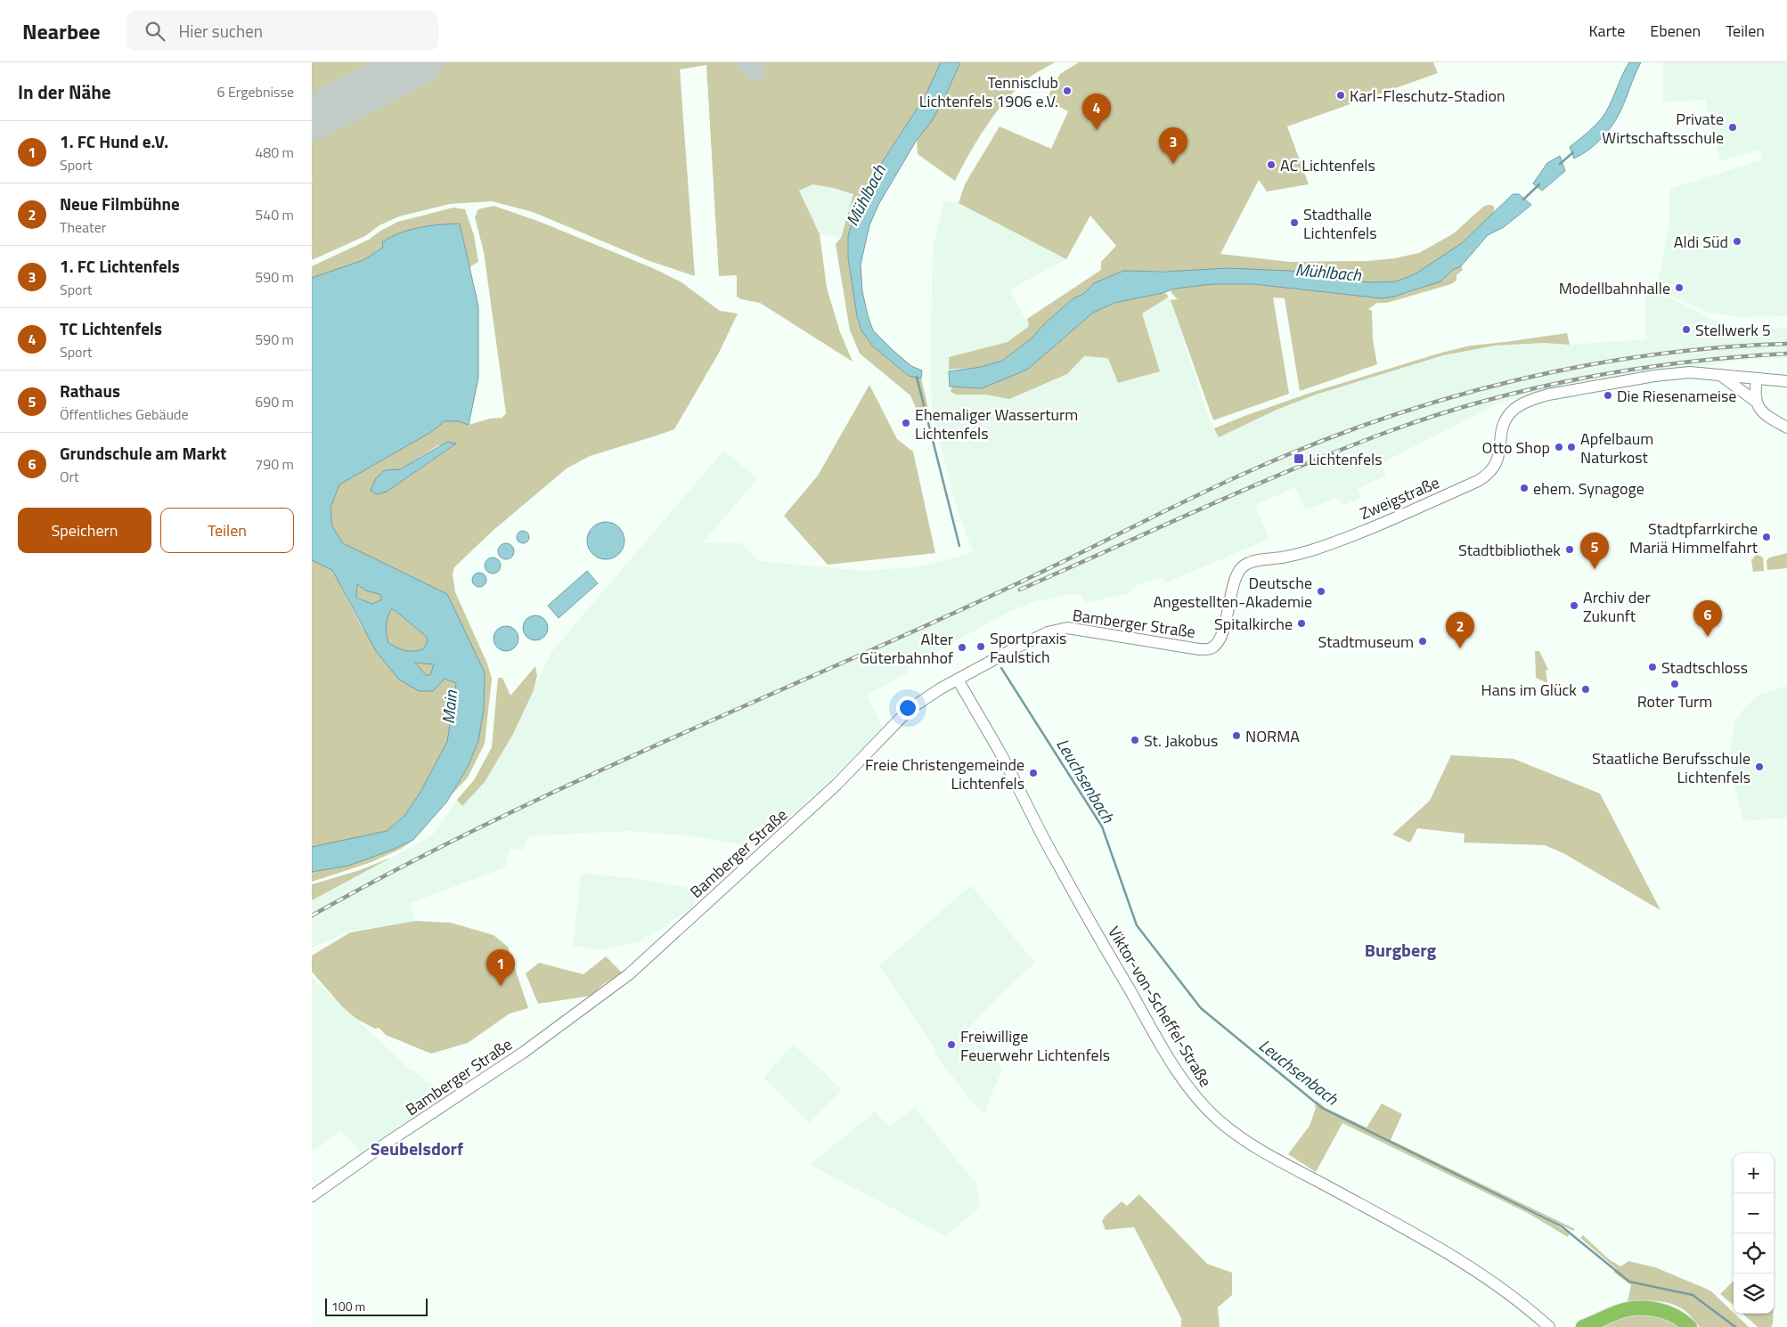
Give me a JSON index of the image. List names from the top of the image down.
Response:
{
  "streets": {
    "street": ["Zweigstraße", "Bamberger Straße", "Viktor-von-Scheffel-Straße"]
  },
  "crossings": [
    ["Zweigstraße", "Bamberger Straße"],
    ["Bamberger Straße", "Viktor-von-Scheffel-Straße"]
  ],
  "districts": ["Burgberg", "Seubelsdorf"],
  "water": ["Mühlbach", "Main", "Leuchsenbach"],
  "places": {
    "other": [
      "Tennisclub Lichtenfels 1906 e.V.",
      "Karl-Fleschutz-Stadion",
      "Private Wirtschaftsschule",
      "AC Lichtenfels",
      "Stadthalle Lichtenfels",
      "Aldi Süd",
      "Modellbahnhalle",
      "Stellwerk 5",
      "Die Riesenameise",
      "Ehemaliger Wasserturm Lichtenfels",
      "Otto Shop",
      "Apfelbaum Naturkost",
      "ehem. Synagoge",
      "Stadtpfarrkirche Mariä Himmelfahrt",
      "Stadtbibliothek",
      "Deutsche Angestellten-Akademie",
      "Archiv der Zukunft",
      "Spitalkirche",
      "Stadtmuseum",
      "Sportpraxis Faulstich",
      "Alter Güterbahnhof",
      "Stadtschloss",
      "Roter Turm",
      "Hans im Glück",
      "NORMA",
      "St. Jakobus",
      "Staatliche Berufsschule Lichtenfels",
      "Freie Christengemeinde Lichtenfels",
      "Freiwillige Feuerwehr Lichtenfels"
    ],
    "transit": ["Lichtenfels"]
  },
  "scale_bar": "100 m",
  "page": {
    "header": "Nearbee",
    "search": "Hier suchen",
    "nav": ["Karte", "Ebenen", "Teilen"],
    "heading": ["In der Nähe", "6 Ergebnisse"],
    "pins": [
      "4",
      "3",
      "5",
      "6",
      "2",
      "1"
    ],
    "list": [
      {
        "mark": "1",
        "name": "1. FC Hund e.V.",
        "note": "Sport",
        "value": "480 m"
      },
      {
        "mark": "2",
        "name": "Neue Filmbühne",
        "note": "Theater",
        "value": "540 m"
      },
      {
        "mark": "3",
        "name": "1. FC Lichtenfels",
        "note": "Sport",
        "value": "590 m"
      },
      {
        "mark": "4",
        "name": "TC Lichtenfels",
        "note": "Sport",
        "value": "590 m"
      },
      {
        "mark": "5",
        "name": "Rathaus",
        "note": "Öffentliches Gebäude",
        "value": "690 m"
      },
      {
        "mark": "6",
        "name": "Grundschule am Markt",
        "note": "Ort",
        "value": "790 m"
      }
    ],
    "buttons": ["Speichern", "Teilen"],
    "map_buttons": ["+", "−"],
    "scale": "100 m"
  }
}
